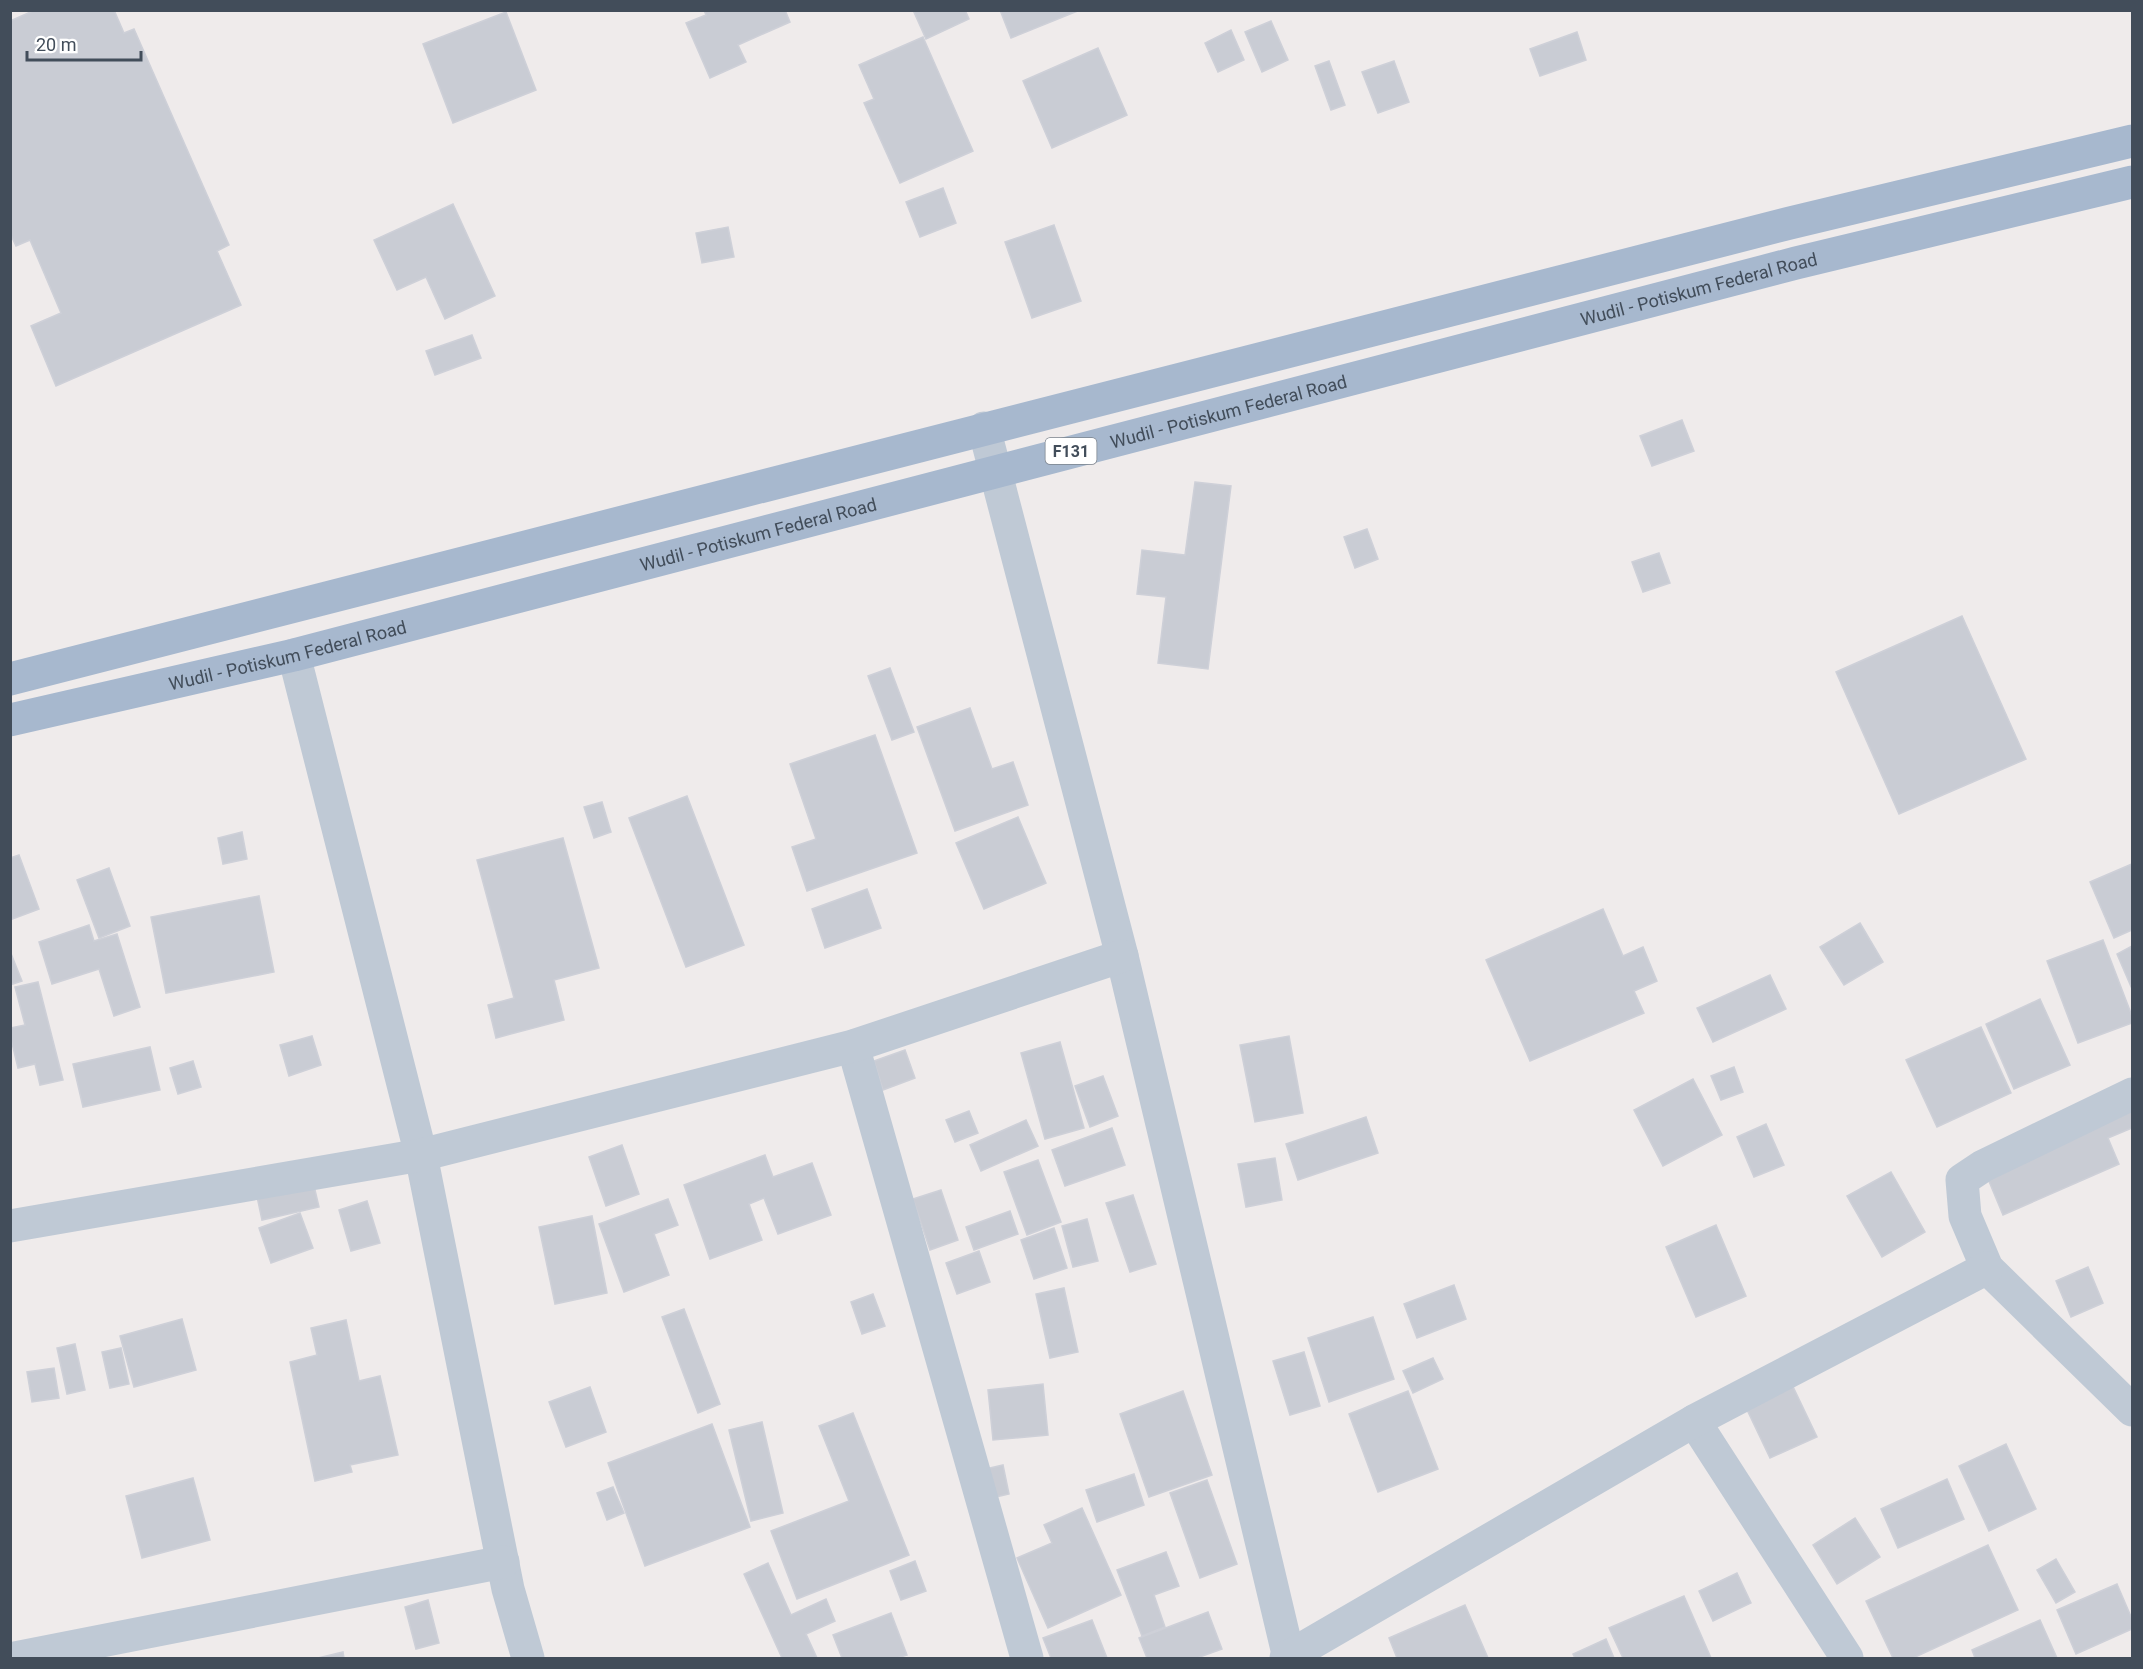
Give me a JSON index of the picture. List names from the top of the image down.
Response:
{
  "streets": {
    "main road": ["Wudil - Potiskum Federal Road", "F131"]
  },
  "scale_bar": "20 m"
}
